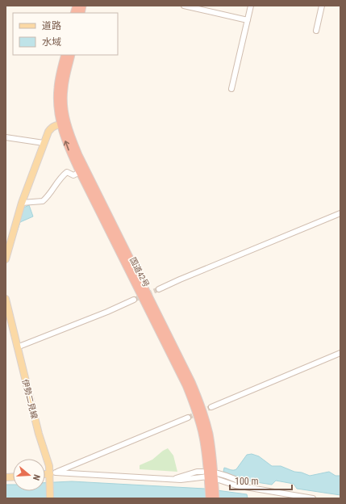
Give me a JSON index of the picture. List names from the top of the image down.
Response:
{
  "streets": {
    "highway": ["国道42号"],
    "main road": ["伊勢二見線"]
  },
  "legend": ["道路", "水域"],
  "scale_bar": "100 m",
  "north": "right"
}
